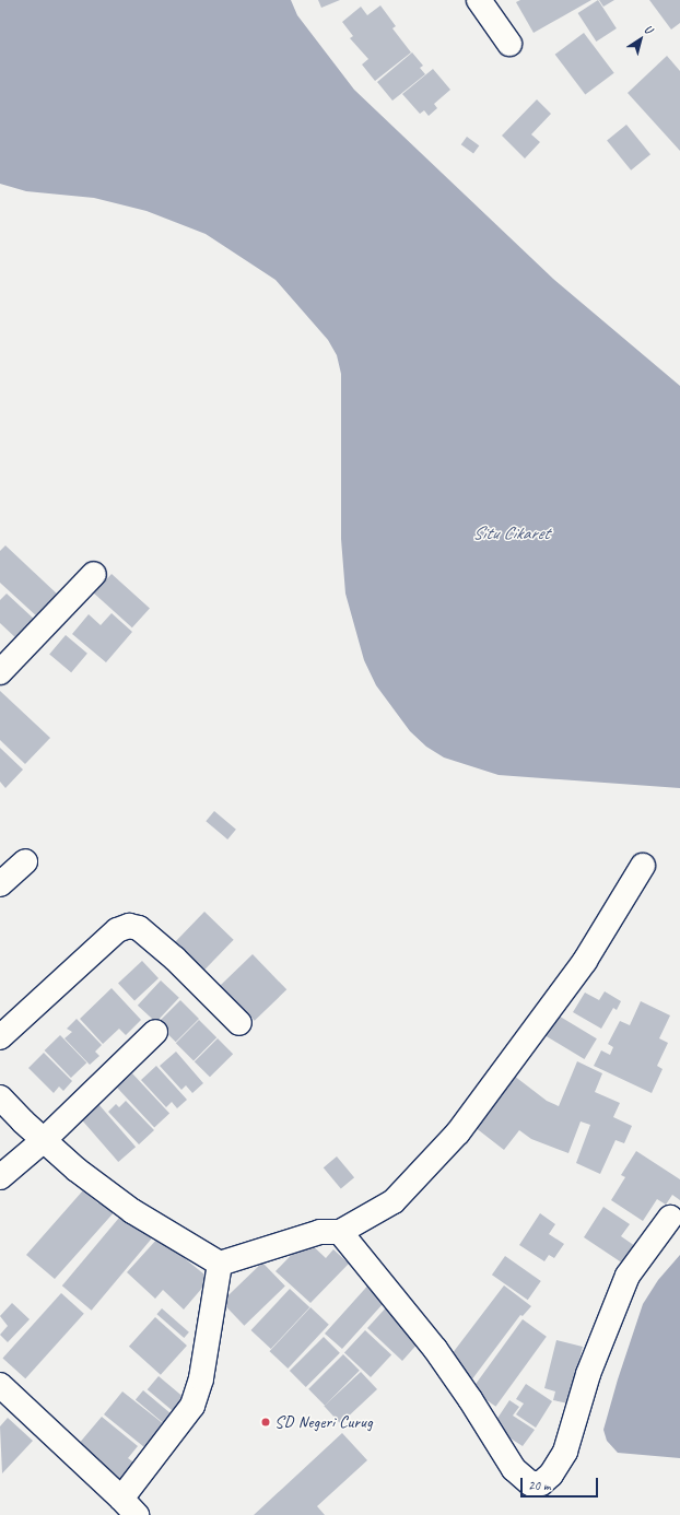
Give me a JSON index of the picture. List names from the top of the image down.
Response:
{
  "water": ["Situ Cikaret"],
  "places": ["SD Negeri Curug"],
  "scale_bar": "20 m",
  "north": "top right"
}
